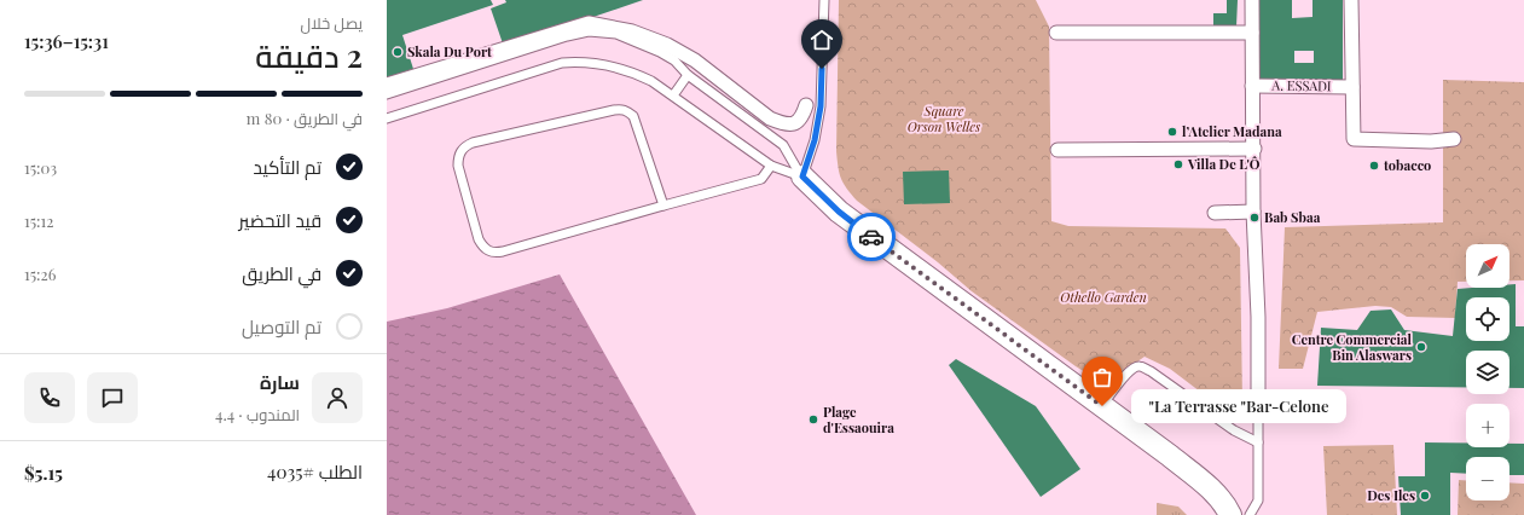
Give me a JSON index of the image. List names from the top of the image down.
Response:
{
  "streets": {
    "street": ["A. ESSADI"]
  },
  "parks": ["Square Orson Welles", "Othello Garden"],
  "places": [
    "Skala Du Port",
    "l’Atelier Madana",
    "Villa De L'Ô",
    "tobacco",
    "Bab Sbaa",
    "Centre Commercial Bin Alaswars",
    "La Terrasse \"Bar-Celone\"",
    "Plage d'Essaouira",
    "Des Iles"
  ],
  "north": "top right",
  "page": {
    "heading": ["2 دقيقة", "يصل خلال", "15:31–15:36"],
    "panel": [
      "سارة",
      "المندوب · 4.4",
      "الطلب #4035",
      "$5.15"
    ],
    "bar": "في الطريق · 80 m",
    "list": [
      ["تم التأكيد", "15:03"],
      ["قيد التحضير", "15:12"],
      ["في الطريق", "15:26"],
      "تم التوصيل"
    ],
    "map_buttons": ["+", "−"],
    "bubble": "La Terrasse \"Bar-Celone\""
  }
}
